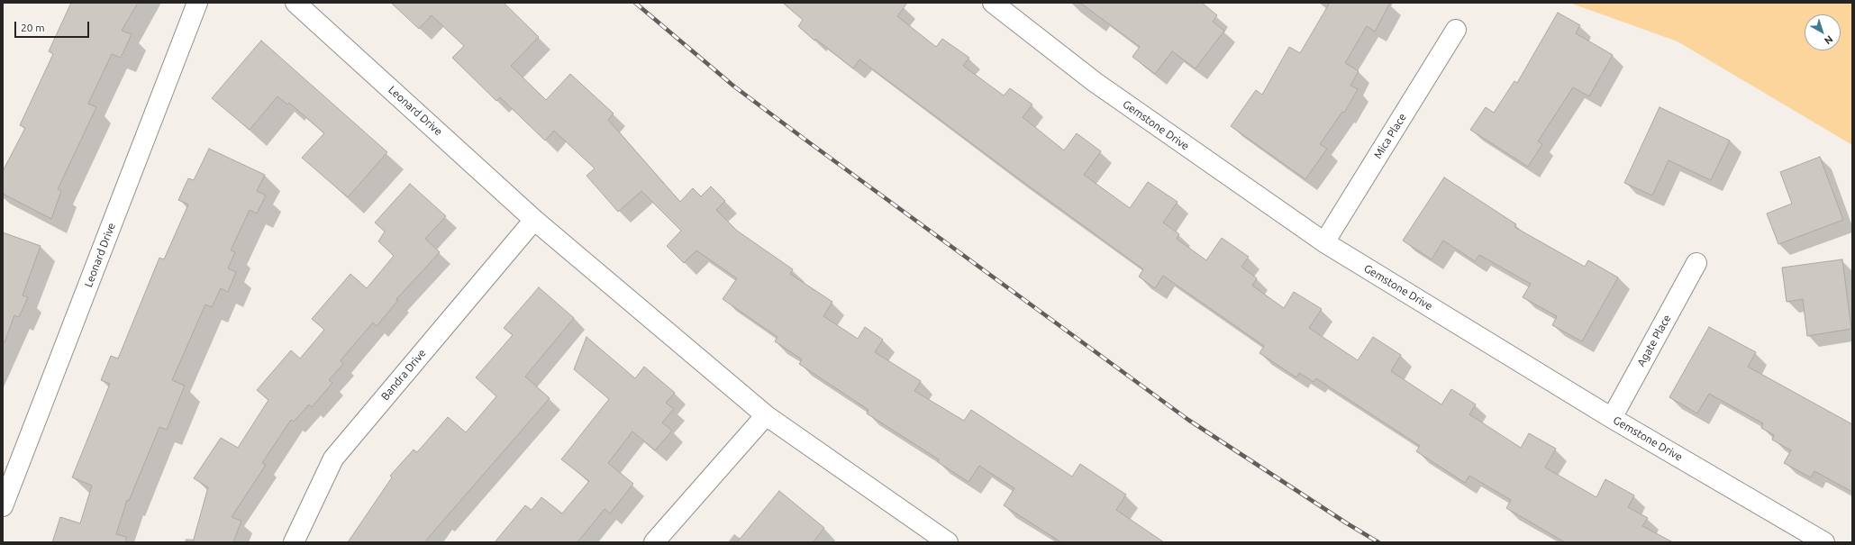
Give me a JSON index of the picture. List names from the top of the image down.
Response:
{
  "streets": {
    "street": [
      "Leonard Drive",
      "Gemstone Drive",
      "Mica Place",
      "Agate Place",
      "Bandra Drive"
    ]
  },
  "crossings": [
    ["Leonard Drive", "Bandra Drive"],
    ["Gemstone Drive", "Mica Place"],
    ["Gemstone Drive", "Agate Place"]
  ],
  "scale_bar": "20 m",
  "north": "bottom right"
}
